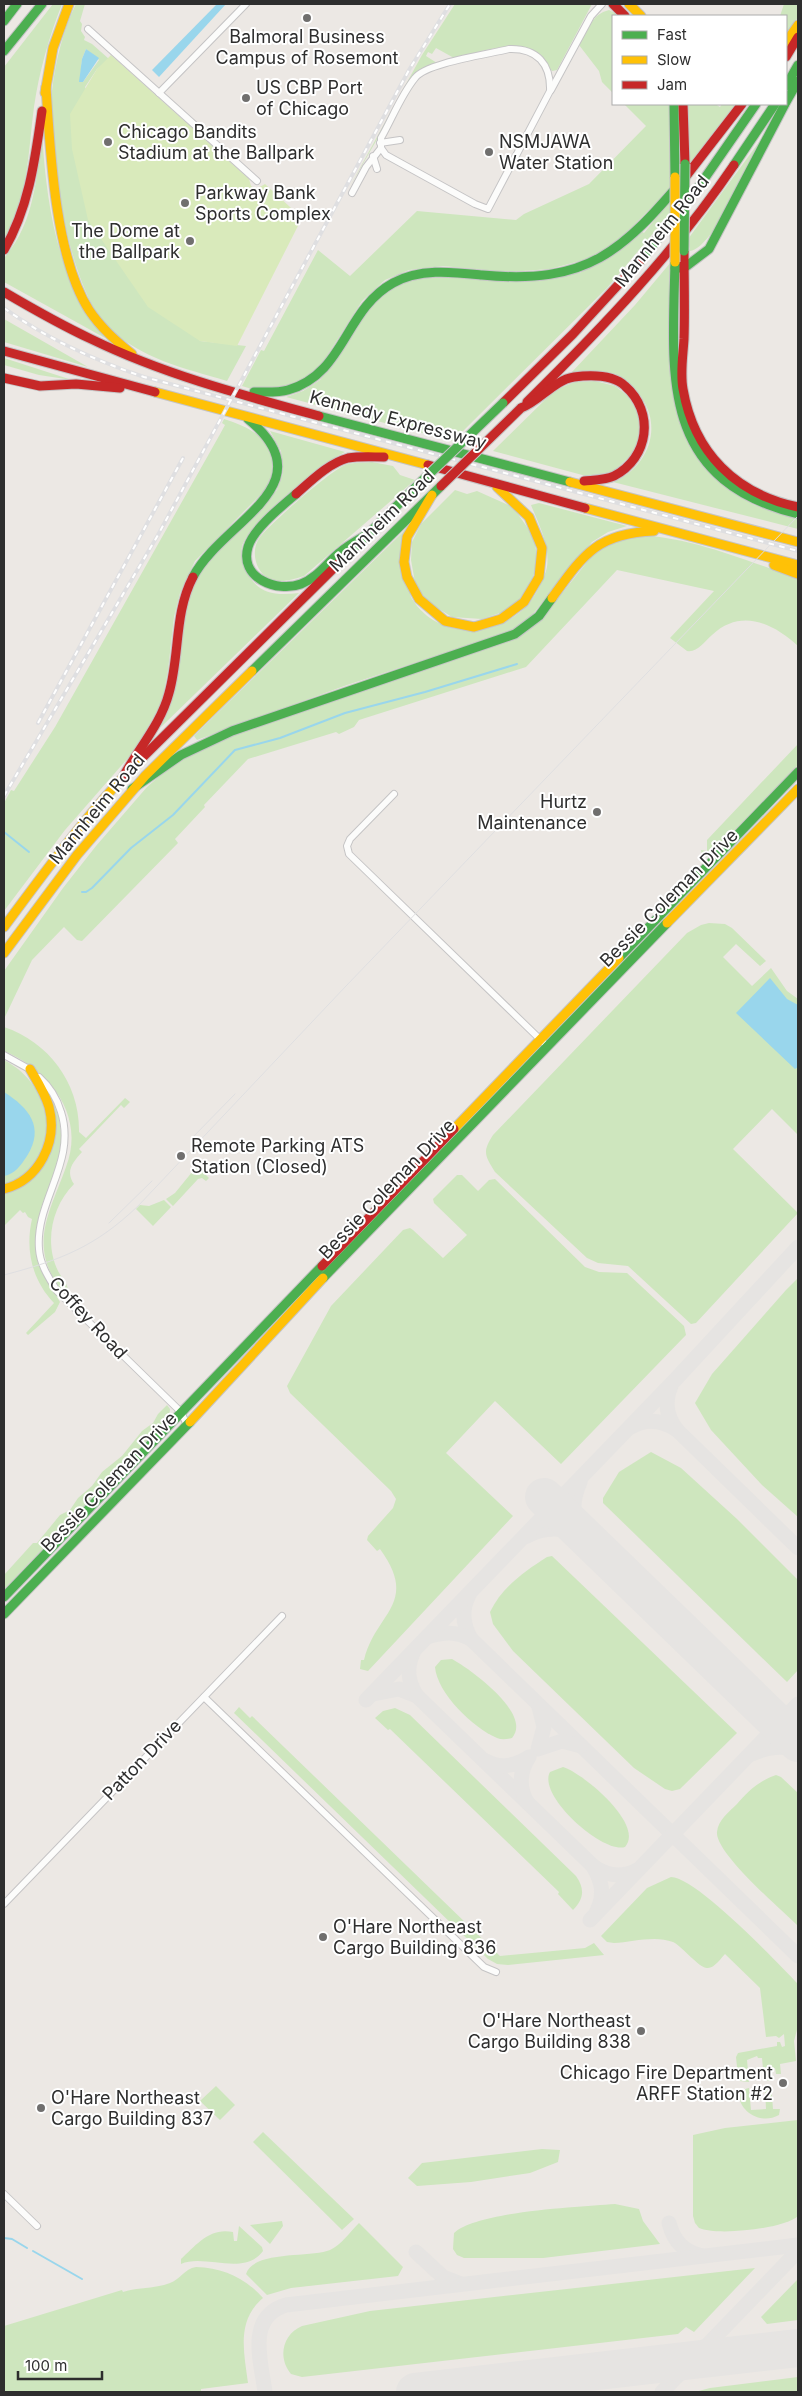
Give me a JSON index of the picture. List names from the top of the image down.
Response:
{
  "streets": {
    "main road": ["Mannheim Road", "Kennedy Expressway", "Bessie Coleman Drive"],
    "street": ["Coffey Road", "Patton Drive"]
  },
  "crossings": [
    ["Bessie Coleman Drive", "Coffey Road"]
  ],
  "places": [
    "Balmoral Business Campus of Rosemont",
    "US CBP Port of Chicago",
    "Chicago Bandits Stadium at the Ballpark",
    "NSMJAWA Water Station",
    "Parkway Bank Sports Complex",
    "The Dome at the Ballpark",
    "Hurtz Maintenance",
    "Remote Parking ATS Station (Closed)",
    "O'Hare Northeast Cargo Building 836",
    "O'Hare Northeast Cargo Building 838",
    "Chicago Fire Department ARFF Station #2",
    "O'Hare Northeast Cargo Building 837"
  ],
  "legend": ["Fast", "Slow", "Jam"],
  "scale_bar": "100 m"
}
